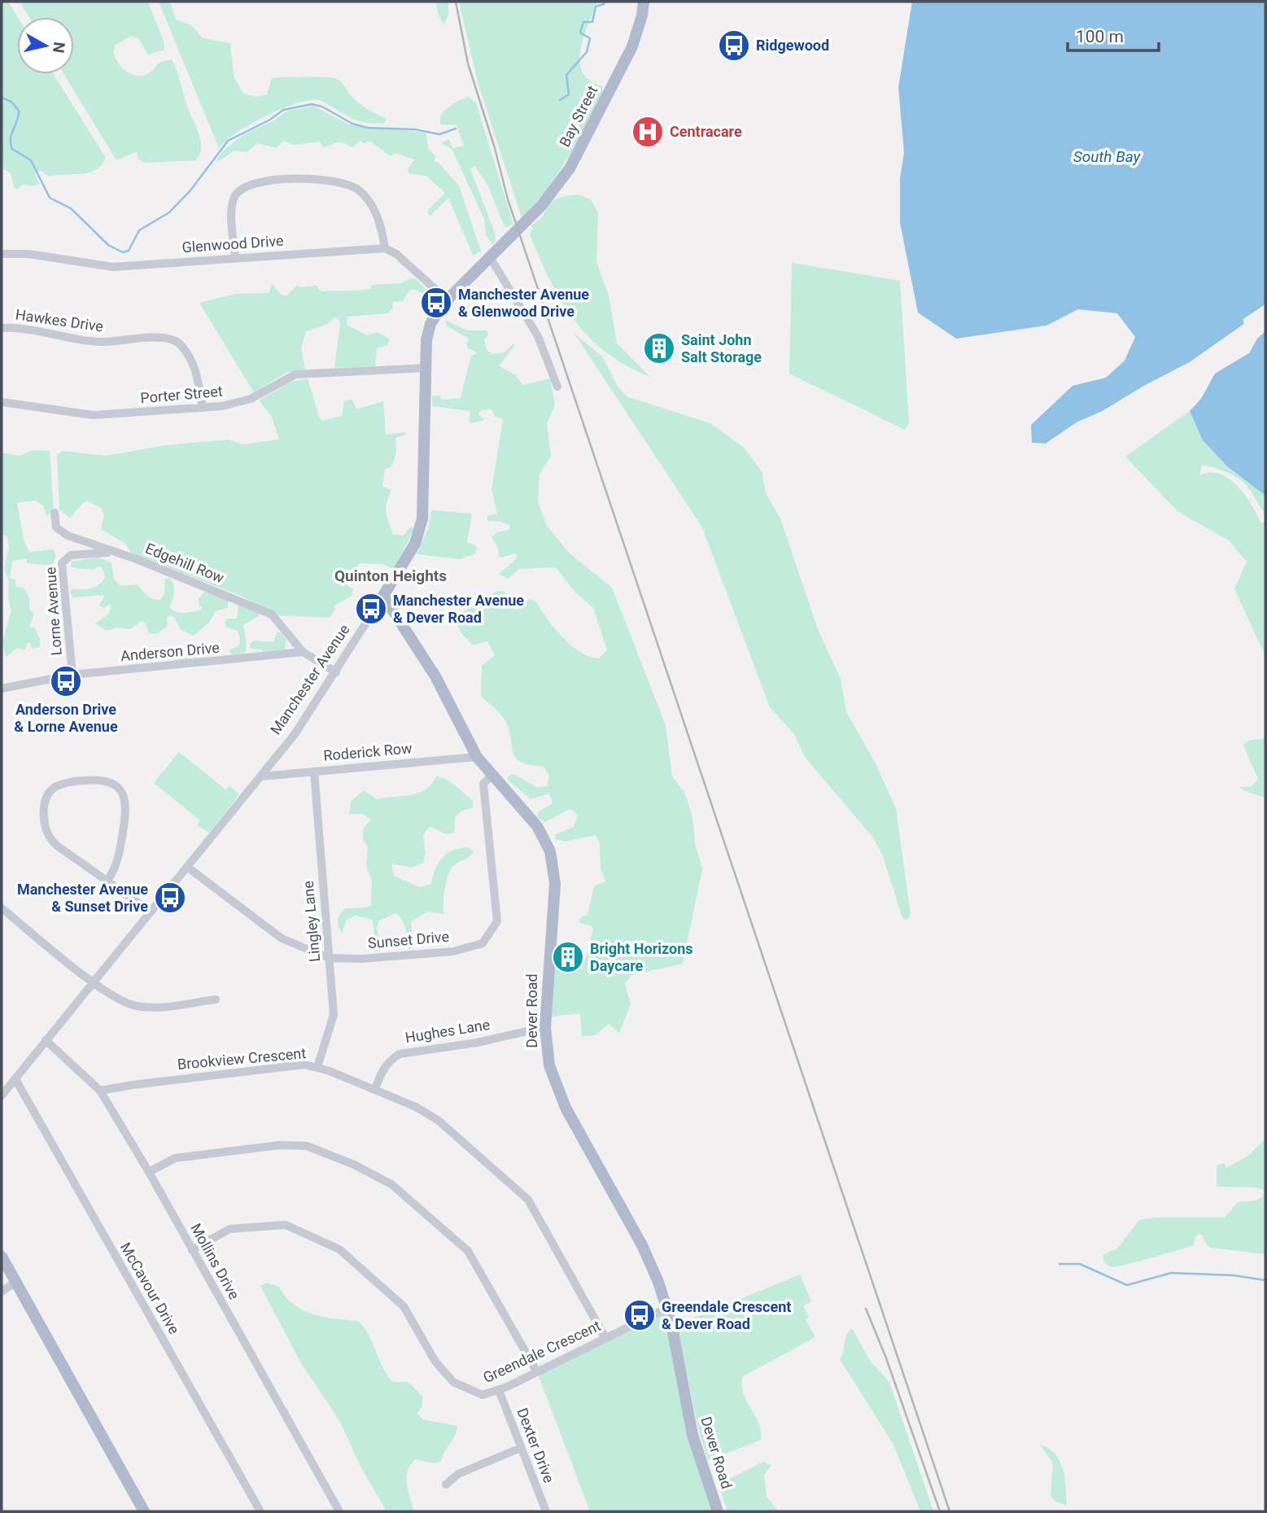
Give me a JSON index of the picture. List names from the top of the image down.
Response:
{
  "streets": {
    "main road": ["Bay Street", "Manchester Avenue", "Dever Road"],
    "street": [
      "Glenwood Drive",
      "Hawkes Drive",
      "Porter Street",
      "Edgehill Row",
      "Lorne Avenue",
      "Anderson Drive",
      "Roderick Row",
      "Lingley Lane",
      "Sunset Drive",
      "Hughes Lane",
      "Brookview Crescent",
      "Mollins Drive",
      "McCavour Drive",
      "Greendale Crescent",
      "Dexter Drive"
    ]
  },
  "crossings": [
    ["Bay Street", "Manchester Avenue"],
    ["Hawkes Drive", "Porter Street"],
    ["Porter Street", "Manchester Avenue"],
    ["Edgehill Row", "Lorne Avenue"],
    ["Edgehill Row", "Anderson Drive"],
    ["Lorne Avenue", "Anderson Drive"],
    ["Manchester Avenue", "Roderick Row"],
    ["Manchester Avenue", "Sunset Drive"],
    ["Manchester Avenue", "Dever Road"],
    ["Manchester Avenue", "Mollins Drive"],
    ["Manchester Avenue", "McCavour Drive"],
    ["Roderick Row", "Lingley Lane"],
    ["Roderick Row", "Dever Road"],
    ["Lingley Lane", "Sunset Drive"],
    ["Lingley Lane", "Brookview Crescent"],
    ["Sunset Drive", "Dever Road"],
    ["Dever Road", "Hughes Lane"],
    ["Dever Road", "Greendale Crescent"],
    ["Hughes Lane", "Brookview Crescent"],
    ["Brookview Crescent", "Mollins Drive"],
    ["Brookview Crescent", "Greendale Crescent"],
    ["Mollins Drive", "Greendale Crescent"],
    ["Greendale Crescent", "Dexter Drive"]
  ],
  "districts": ["Quinton Heights"],
  "water": ["South Bay"],
  "places": {
    "bus stop": [
      "Ridgewood",
      "Manchester Avenue & Glenwood Drive",
      "Manchester Avenue & Dever Road",
      "Anderson Drive & Lorne Avenue",
      "Manchester Avenue & Sunset Drive",
      "Greendale Crescent & Dever Road"
    ],
    "hospital": ["Centracare"],
    "building": ["Saint John Salt Storage", "Bright Horizons Daycare"]
  },
  "scale_bar": "100 m",
  "north": "right"
}
